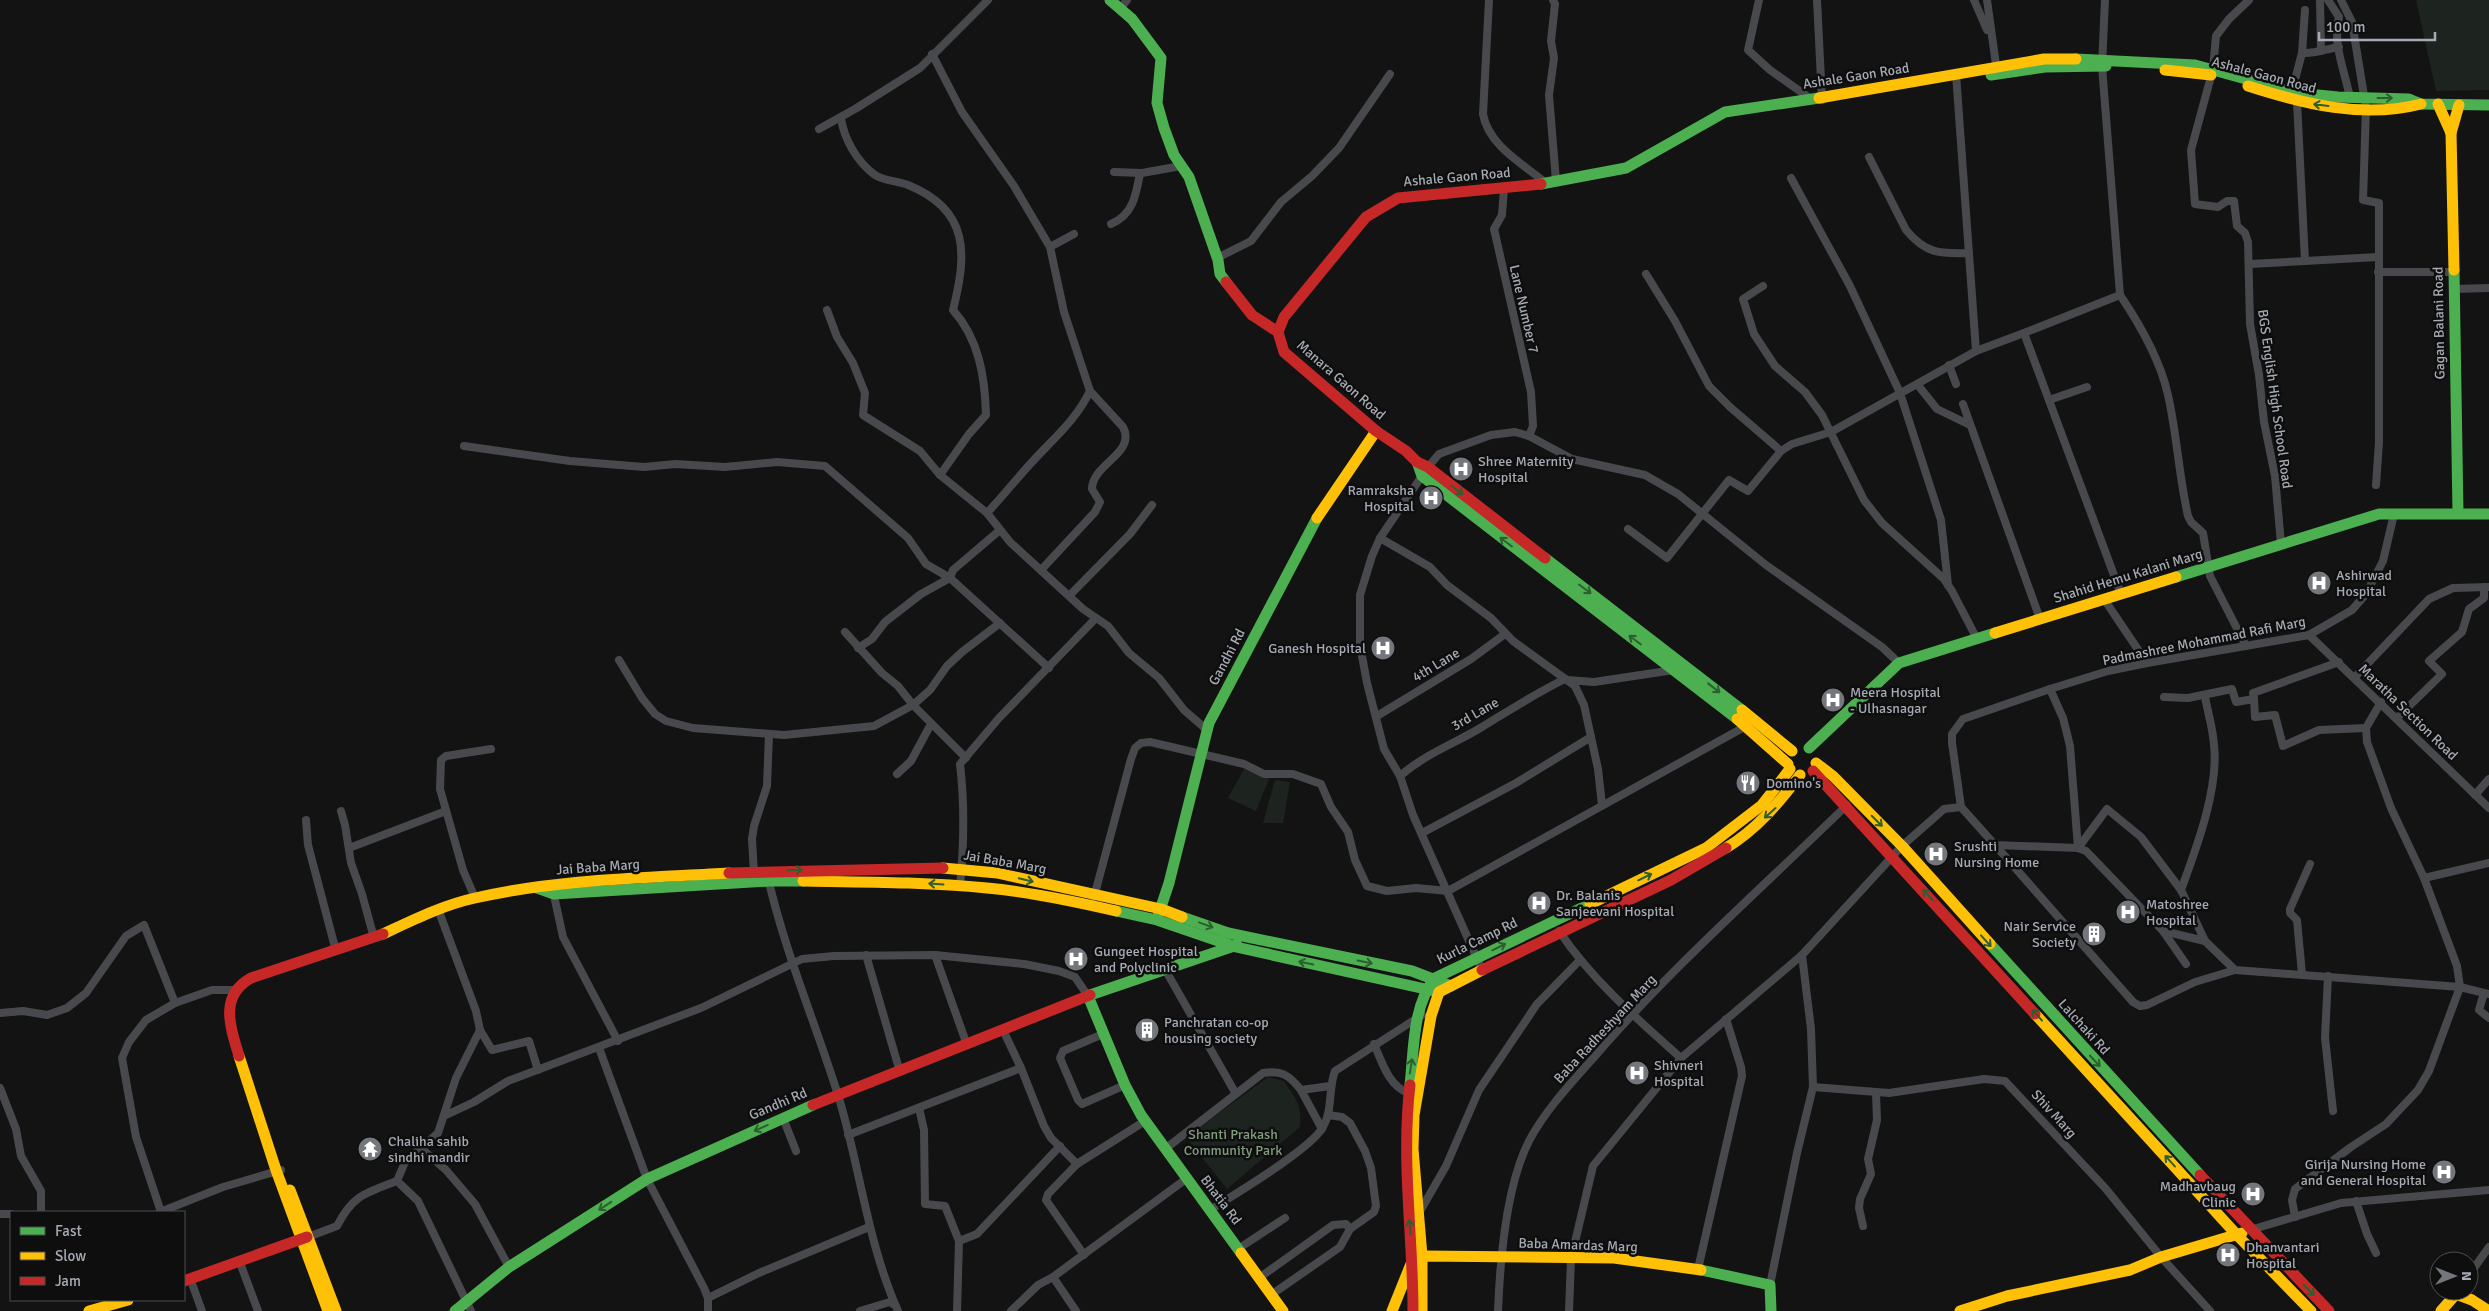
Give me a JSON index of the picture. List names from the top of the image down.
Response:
{
  "streets": {
    "street": [
      "Ashale Gaon Road",
      "Lane Number 7",
      "Gagan Balani Road",
      "Manara Gaon Road",
      "BGS English High School Road",
      "Shahid Hemu Kalani Marg",
      "Padmashree Mohammad Rafi Marg",
      "Gandhi Rd",
      "4th Lane",
      "Maratha Section Road",
      "3rd Lane",
      "Jai Baba Marg",
      "Kurla Camp Rd",
      "Lalchaki Rd",
      "Baba Radheshyam Marg",
      "Shiv Marg",
      "Bhatia Rd",
      "Baba Amardas Marg"
    ]
  },
  "crossings": [
    ["Ashale Gaon Road", "Lane Number 7"],
    ["Ashale Gaon Road", "Gagan Balani Road"],
    ["Ashale Gaon Road", "Manara Gaon Road"],
    ["Ashale Gaon Road", "BGS English High School Road"],
    ["Gagan Balani Road", "Shahid Hemu Kalani Marg"],
    ["Manara Gaon Road", "Gandhi Rd"],
    ["BGS English High School Road", "Shahid Hemu Kalani Marg"],
    ["Shahid Hemu Kalani Marg", "Padmashree Mohammad Rafi Marg"],
    ["Shahid Hemu Kalani Marg", "Kurla Camp Rd"],
    ["Shahid Hemu Kalani Marg", "Lalchaki Rd"],
    ["Padmashree Mohammad Rafi Marg", "Maratha Section Road"],
    ["Gandhi Rd", "Jai Baba Marg"],
    ["Gandhi Rd", "Bhatia Rd"],
    ["Kurla Camp Rd", "Lalchaki Rd"],
    ["Kurla Camp Rd", "Baba Amardas Marg"],
    ["Lalchaki Rd", "Baba Radheshyam Marg"],
    ["Baba Radheshyam Marg", "Baba Amardas Marg"]
  ],
  "parks": ["Shanti Prakash Community Park"],
  "places": {
    "hospital": [
      "Shree Maternity Hospital",
      "Ramraksha Hospital",
      "Ashirwad Hospital",
      "Ganesh Hospital",
      "Meera Hospital - Ulhasnagar",
      "Srushti Nursing Home",
      "Dr. Balanis Sanjeevani Hospital",
      "Matoshree Hospital",
      "Gungeet Hospital and Polyclinic",
      "Shivneri Hospital",
      "Girija Nursing Home and General Hospital",
      "Madhavbaug Clinic",
      "Dhanvantari Hospital"
    ],
    "restaurant": ["Domino's"],
    "building": ["Nair Service Society", "Panchratan co-op housing society"],
    "temple": ["Chaliha sahib sindhi mandir"]
  },
  "legend": ["Fast", "Slow", "Jam"],
  "scale_bar": "100 m",
  "north": "right"
}
